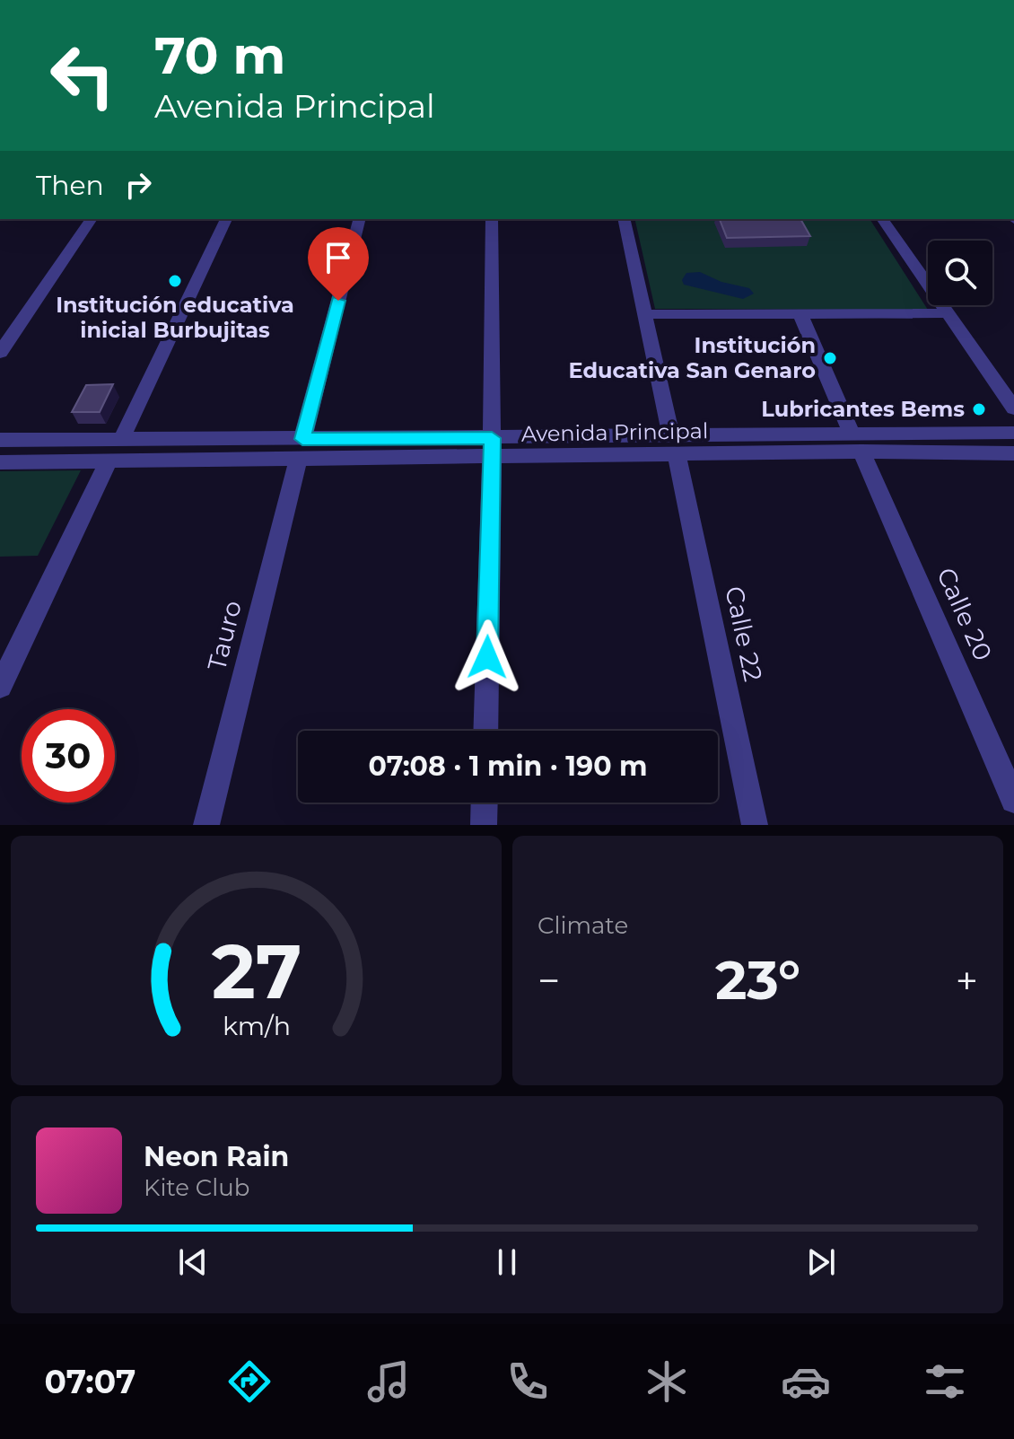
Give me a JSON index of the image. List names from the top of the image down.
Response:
{
  "streets": {
    "street": [
      "Avenida Principal",
      "Calle 20",
      "Calle 22",
      "Tauro"
    ]
  },
  "crossings": [
    ["Avenida Principal", "Calle 20"],
    ["Avenida Principal", "Calle 22"],
    ["Avenida Principal", "Tauro"]
  ],
  "places": ["Institución educativa inicial Burbujitas", "Institución Educativa San Genaro", "Lubricantes Bems"],
  "page": {
    "turn": ["70 m", "Avenida Principal"],
    "then": "Then",
    "limit": "30",
    "trip": "07:08 · 1 min · 190 m",
    "tile": "Climate",
    "heat": ["−", "23°", "+"],
    "song": ["Neon Rain", "Kite Club"],
    "tabs": "07:07",
    "gauge": ["27", "km/h"]
  }
}
